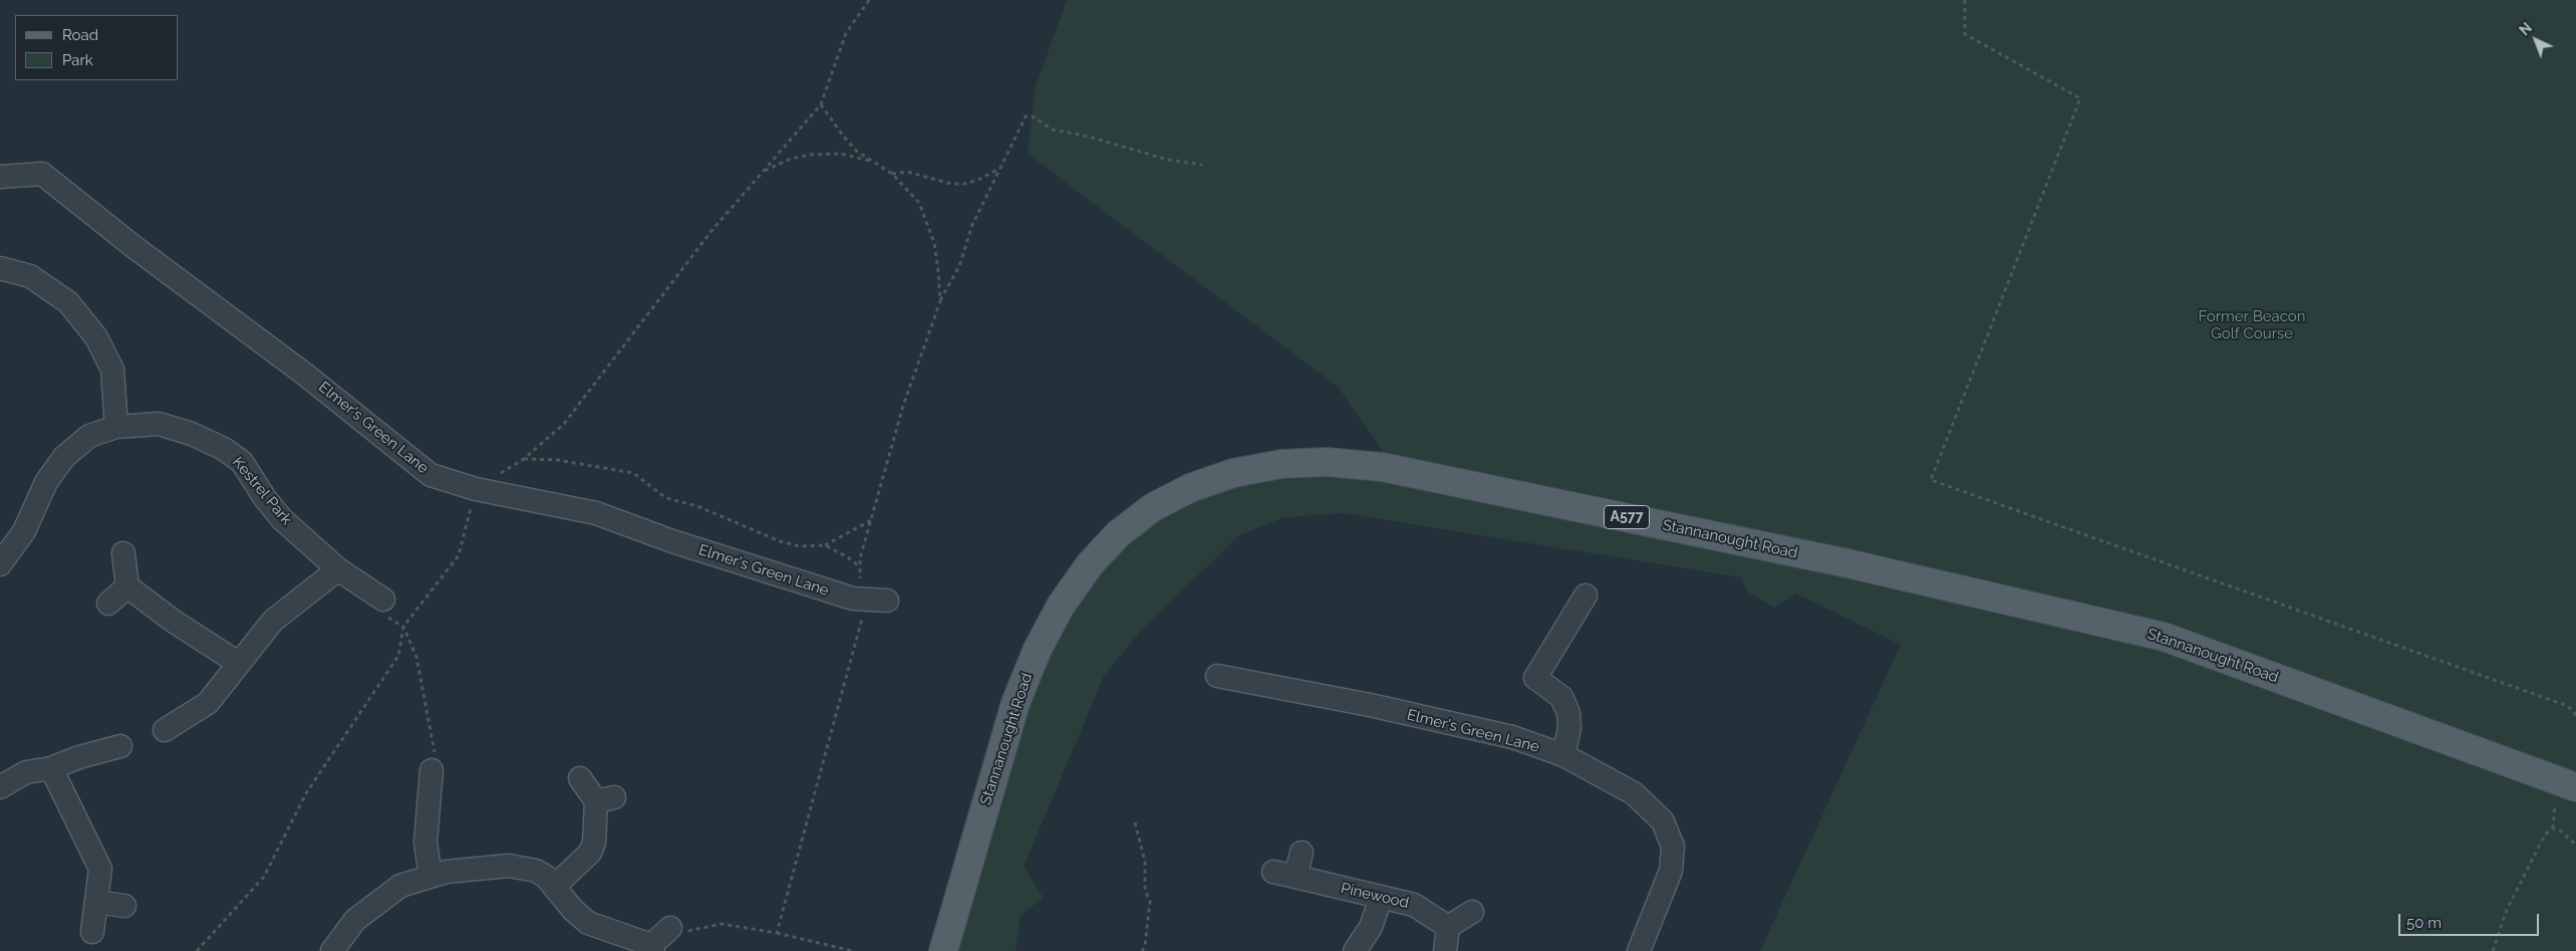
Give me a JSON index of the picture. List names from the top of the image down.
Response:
{
  "streets": {
    "main road": ["A577", "Stannanought Road"],
    "street": ["Elmer's Green Lane", "Kestrel Park", "Pinewood"]
  },
  "parks": ["Former Beacon Golf Course"],
  "legend": ["Road", "Park"],
  "scale_bar": "50 m",
  "north": "top left"
}
